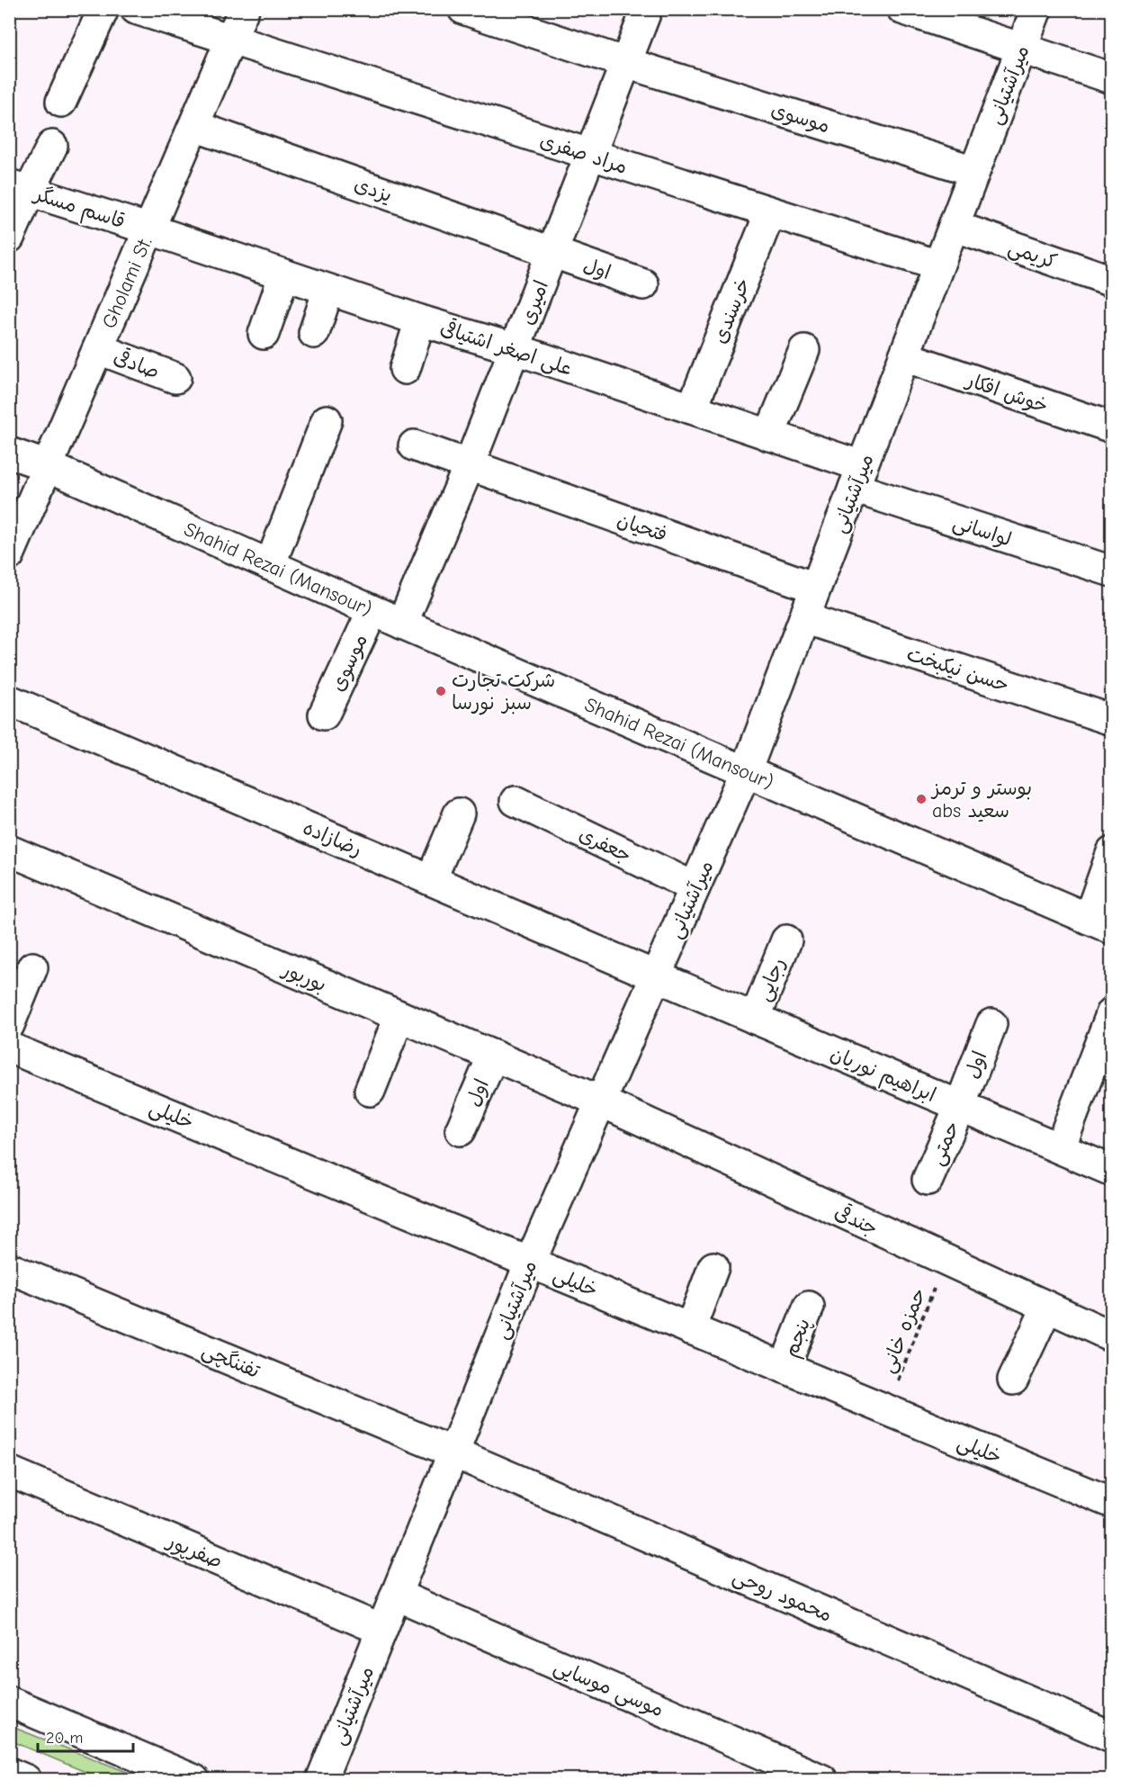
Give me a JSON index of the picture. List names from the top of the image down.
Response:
{
  "streets": {
    "street": [
      "میرآشتیانی",
      "موسوی",
      "مراد صفری",
      "یزدی",
      "قاسم مسگر",
      "کریمی",
      "اول",
      "Gholami St.",
      "امیری",
      "خرسندی",
      "علی اصغر اشتیاقی",
      "صادقی",
      "خوش افکار",
      "فتحیان",
      "لواسانی",
      "Shahid Rezai (Mansour)",
      "حسن نیکبخت",
      "رضازاده",
      "جعفری",
      "بوربور",
      "رجایی",
      "ابراهیم نوریان",
      "خلیلی",
      "حمتی",
      "جندقی",
      "پنجم",
      "تفننگچی",
      "صفرپور",
      "محمود روحی",
      "موسی موسایی"
    ],
    "path": ["حمزه خانی"]
  },
  "crossings": [
    ["میرآشتیانی", "موسوی"],
    ["میرآشتیانی", "مراد صفری"],
    ["میرآشتیانی", "کریمی"],
    ["میرآشتیانی", "علی اصغر اشتیاقی"],
    ["میرآشتیانی", "خوش افکار"],
    ["میرآشتیانی", "فتحیان"],
    ["میرآشتیانی", "لواسانی"],
    ["میرآشتیانی", "Shahid Rezai (Mansour)"],
    ["میرآشتیانی", "حسن نیکبخت"],
    ["میرآشتیانی", "رضازاده"],
    ["میرآشتیانی", "جعفری"],
    ["میرآشتیانی", "بوربور"],
    ["میرآشتیانی", "ابراهیم نوریان"],
    ["میرآشتیانی", "خلیلی"],
    ["میرآشتیانی", "جندقی"],
    ["میرآشتیانی", "تفننگچی"],
    ["میرآشتیانی", "صفرپور"],
    ["میرآشتیانی", "محمود روحی"],
    ["میرآشتیانی", "موسی موسایی"],
    ["موسوی", "امیری"],
    ["موسوی", "Shahid Rezai (Mansour)"],
    ["مراد صفری", "Gholami St."],
    ["مراد صفری", "امیری"],
    ["مراد صفری", "خرسندی"],
    ["یزدی", "اول"],
    ["یزدی", "Gholami St."],
    ["یزدی", "امیری"],
    ["قاسم مسگر", "Gholami St."],
    ["قاسم مسگر", "علی اصغر اشتیاقی"],
    ["اول", "امیری"],
    ["اول", "بوربور"],
    ["اول", "ابراهیم نوریان"],
    ["اول", "حمتی"],
    ["Gholami St.", "علی اصغر اشتیاقی"],
    ["Gholami St.", "صادقی"],
    ["Gholami St.", "Shahid Rezai (Mansour)"],
    ["امیری", "علی اصغر اشتیاقی"],
    ["امیری", "فتحیان"],
    ["امیری", "Shahid Rezai (Mansour)"],
    ["خرسندی", "علی اصغر اشتیاقی"],
    ["علی اصغر اشتیاقی", "لواسانی"],
    ["رضازاده", "ابراهیم نوریان"],
    ["بوربور", "جندقی"],
    ["رجایی", "ابراهیم نوریان"],
    ["ابراهیم نوریان", "حمتی"],
    ["خلیلی", "حمزه خانی"],
    ["خلیلی", "پنجم"],
    ["جندقی", "حمزه خانی"],
    ["تفننگچی", "محمود روحی"]
  ],
  "places": ["شرکت تجارت سبز نورسا", "بوستر و ترمز abs سعید"],
  "scale_bar": "20 m"
}
